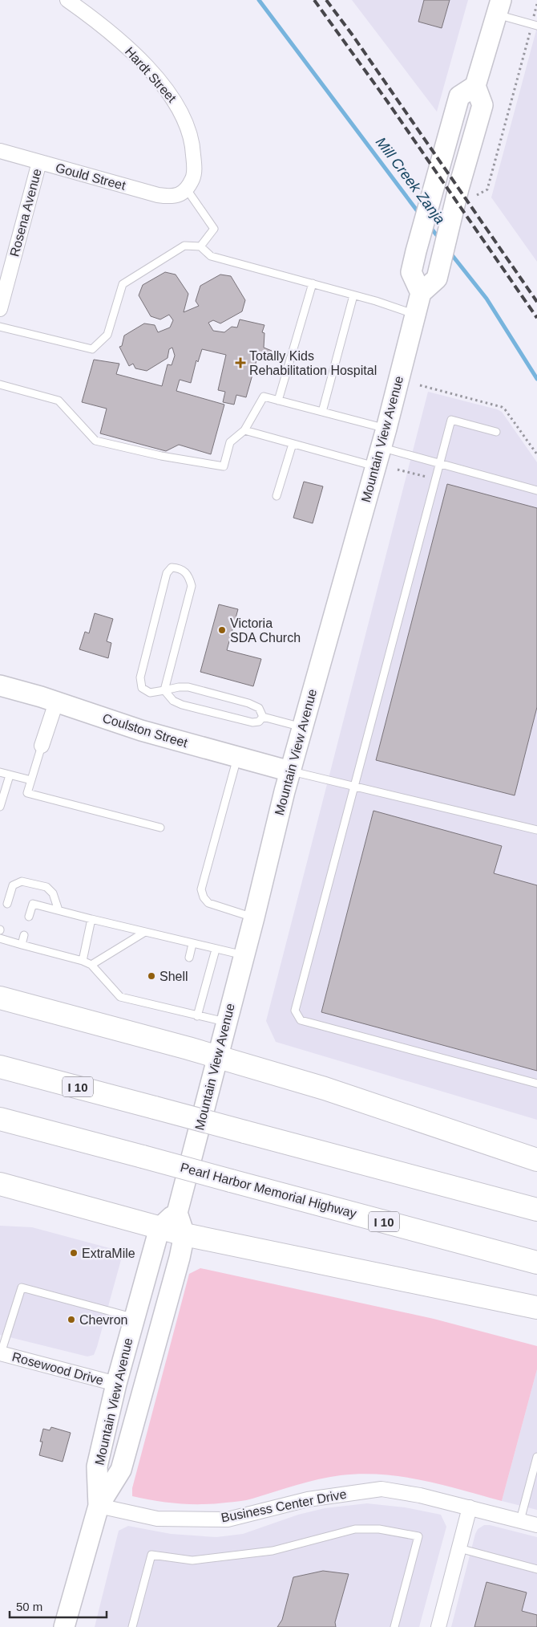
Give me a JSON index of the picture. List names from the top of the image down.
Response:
{
  "streets": {
    "highway": ["I 10", "Pearl Harbor Memorial Highway"],
    "main road": ["Mountain View Avenue", "Coulston Street"],
    "street": [
      "Hardt Street",
      "Gould Street",
      "Rosena Avenue",
      "Rosewood Drive",
      "Business Center Drive"
    ]
  },
  "crossings": [
    ["Hardt Street", "Gould Street"],
    ["Gould Street", "Rosena Avenue"],
    ["Mountain View Avenue", "Coulston Street"],
    ["Mountain View Avenue", "Rosewood Drive"],
    ["Mountain View Avenue", "Business Center Drive"]
  ],
  "water": ["Mill Creek Zanja"],
  "places": {
    "health": ["Totally Kids Rehabilitation Hospital"],
    "other": [
      "Victoria SDA Church",
      "Shell",
      "ExtraMile",
      "Chevron"
    ]
  },
  "scale_bar": "50 m"
}
